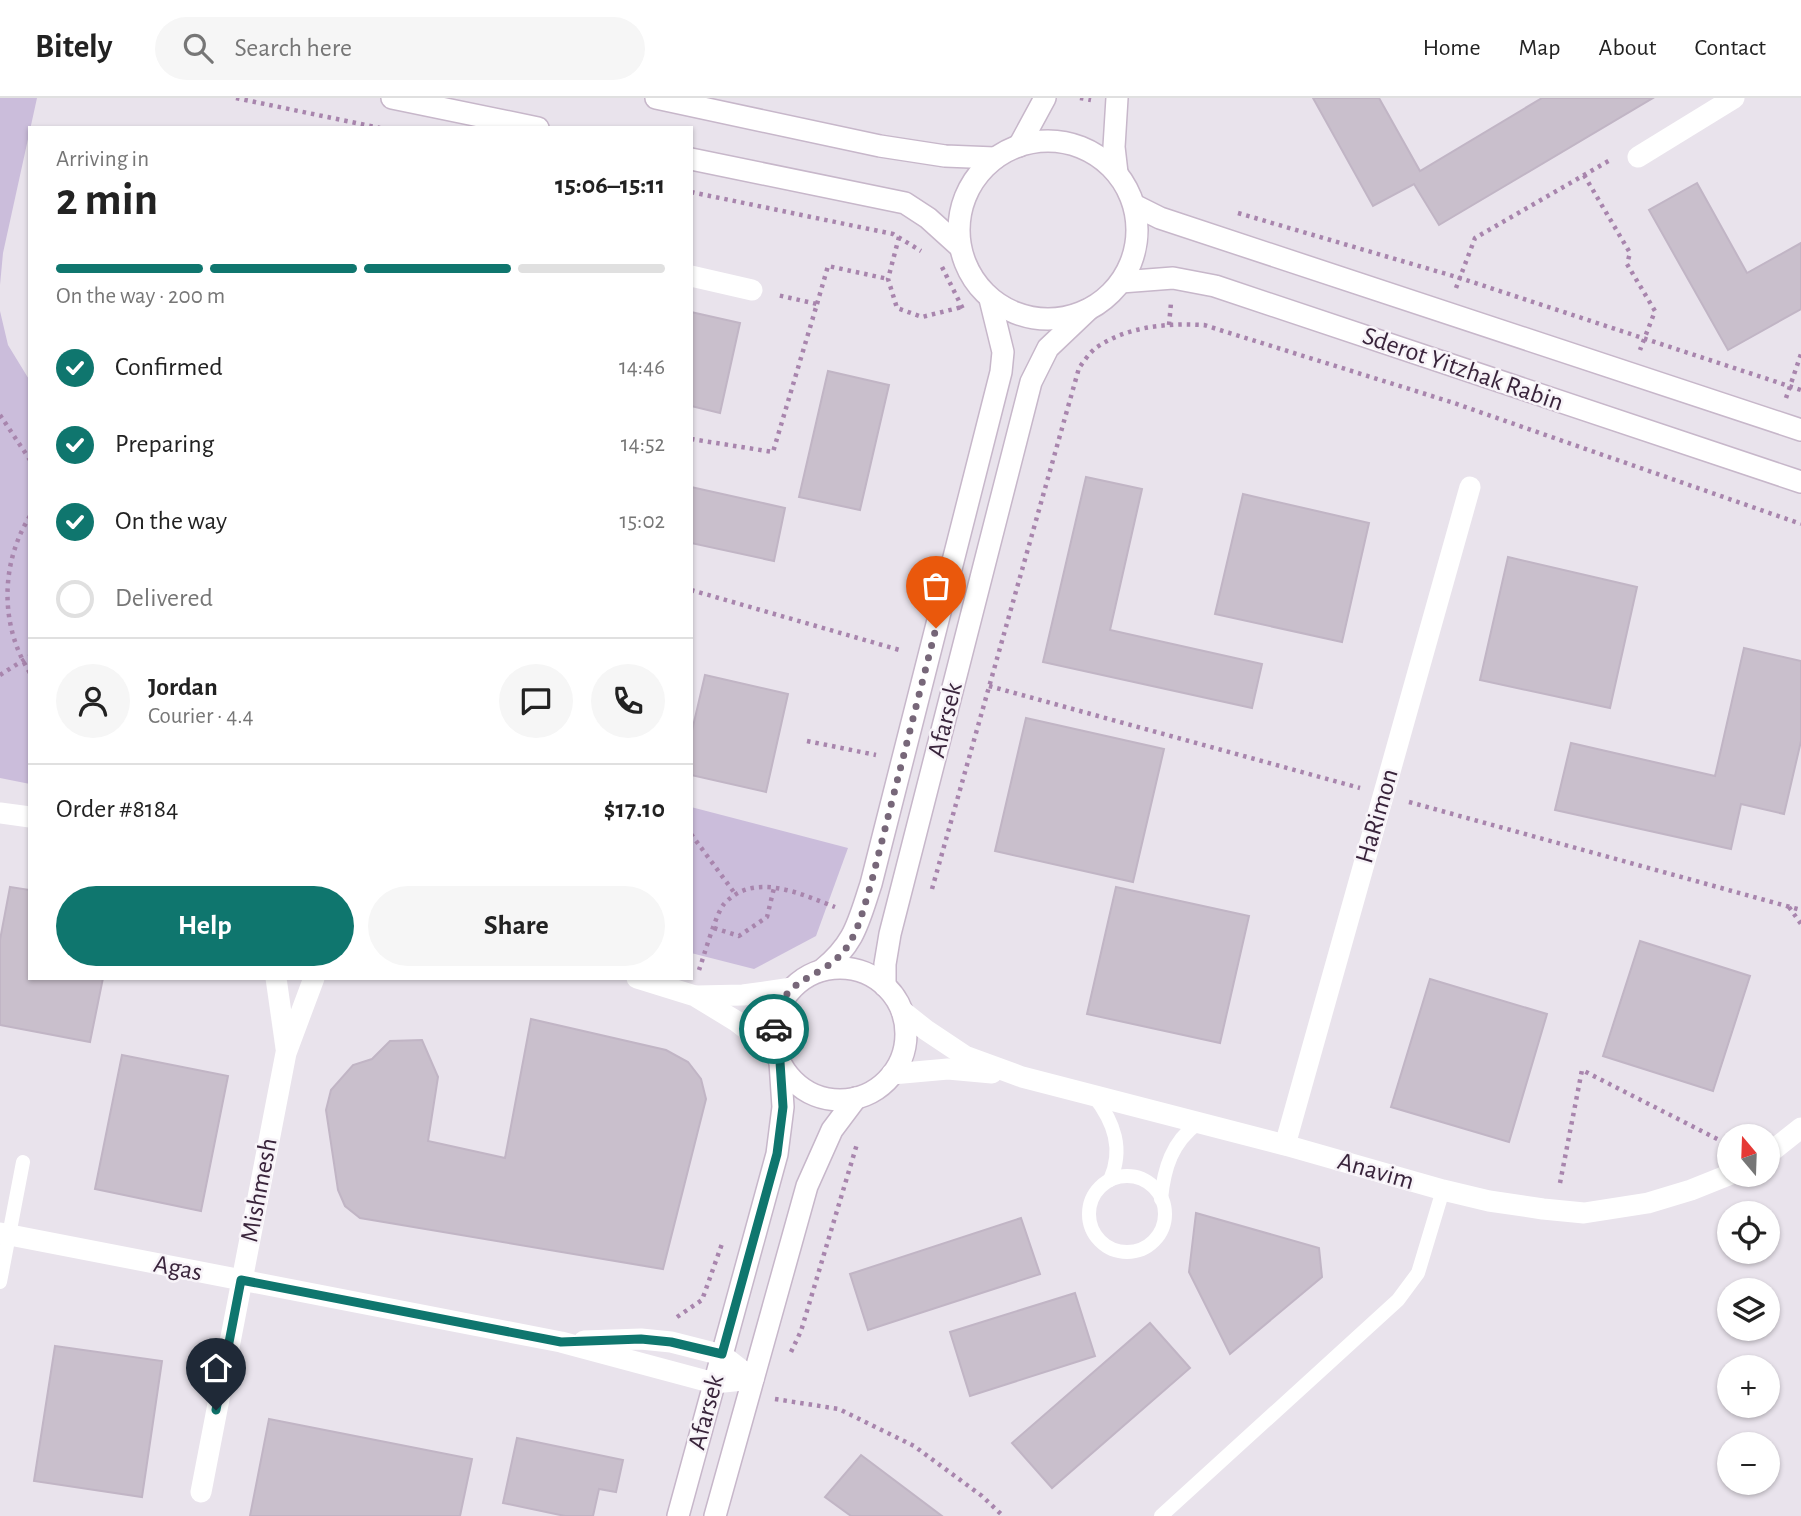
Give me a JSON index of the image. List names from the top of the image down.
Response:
{
  "streets": {
    "street": [
      "Sderot Yitzhak Rabin",
      "Afarsek",
      "HaRimon",
      "Anavim",
      "Mishmesh",
      "Agas"
    ]
  },
  "crossings": [
    ["Sderot Yitzhak Rabin", "Afarsek"],
    ["Afarsek", "Anavim"],
    ["Afarsek", "Agas"],
    ["HaRimon", "Anavim"],
    ["Mishmesh", "Agas"]
  ],
  "north": "top",
  "page": {
    "header": "Bitely",
    "search": "Search here",
    "nav": [
      "Home",
      "Map",
      "About",
      "Contact"
    ],
    "heading": ["2 min", "Arriving in", "15:06–15:11"],
    "panel": [
      "Jordan",
      "Courier · 4.4",
      "Order #8184",
      "$17.10"
    ],
    "bar": "On the way · 200 m",
    "list": [
      ["Confirmed", "14:46"],
      ["Preparing", "14:52"],
      ["On the way", "15:02"],
      "Delivered"
    ],
    "buttons": ["Help", "Share"],
    "map_buttons": ["+", "−"]
  }
}
